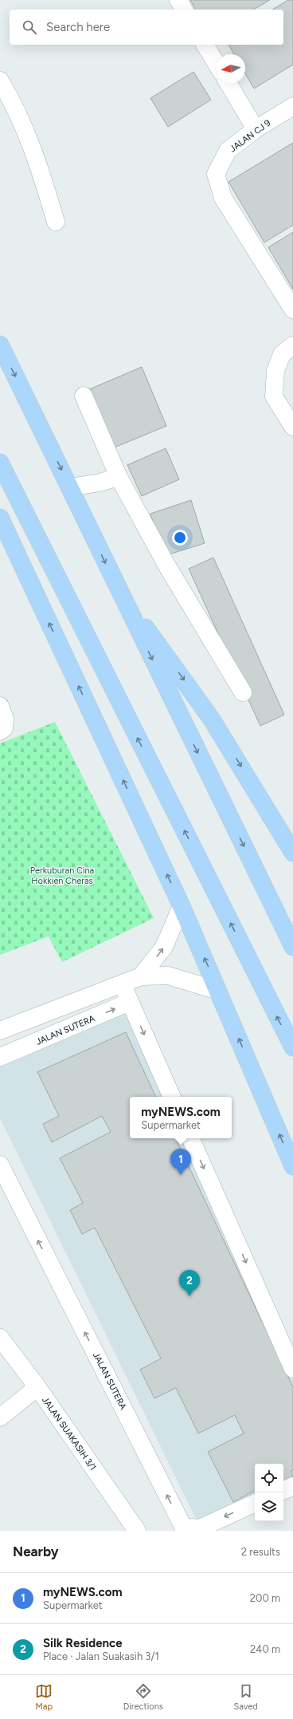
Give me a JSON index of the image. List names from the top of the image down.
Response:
{
  "streets": {
    "street": ["JALAN CJ 9", "JALAN SUTERA", "JALAN SUAKASIH 3/1"]
  },
  "parks": ["Perkuburan Cina Hokkien Cheras"],
  "north": "left",
  "page": {
    "search": "Search here",
    "popup": ["myNEWS.com", "Supermarket"],
    "pins": ["1", "2"],
    "heading": ["Nearby", "2 results"],
    "list": [
      {
        "mark": "1",
        "name": "myNEWS.com",
        "note": "Supermarket",
        "value": "200 m"
      },
      {
        "mark": "2",
        "name": "Silk Residence",
        "note": "Place · Jalan Suakasih 3/1",
        "value": "240 m"
      }
    ],
    "nav": ["Map", "Directions", "Saved"]
  }
}
